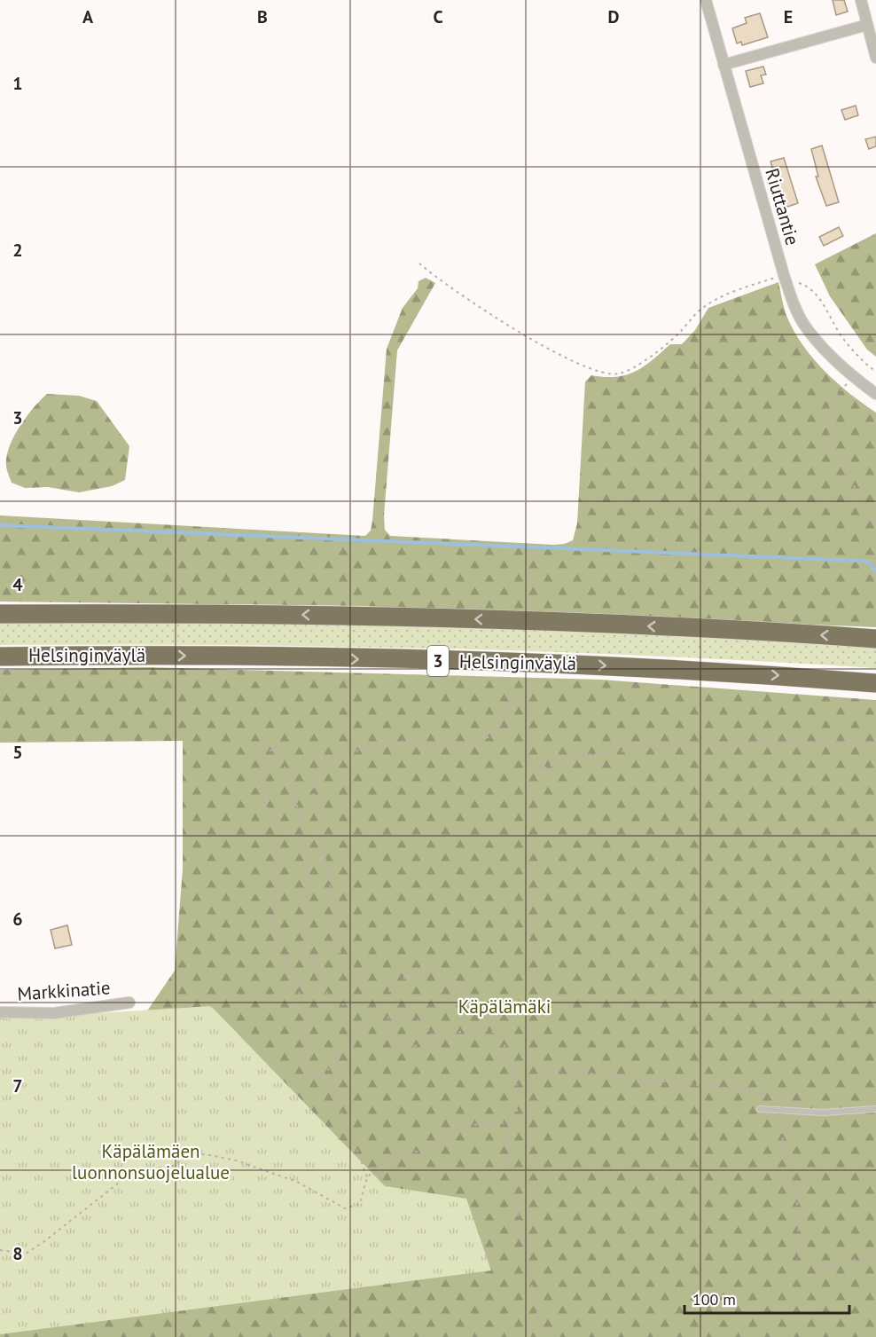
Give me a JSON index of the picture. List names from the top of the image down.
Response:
{
  "streets": {
    "highway": ["Helsinginväylä", "3"],
    "street": ["Riuttantie", "Markkinatie"]
  },
  "parks": ["Käpälämäki", "Käpälämäen luonnonsuojelualue"],
  "scale_bar": "100 m",
  "grid": {
    "columns": [
      "A",
      "B",
      "C",
      "D",
      "E"
    ],
    "rows": [
      "1",
      "2",
      "3",
      "4",
      "5",
      "6",
      "7",
      "8"
    ]
  }
}
